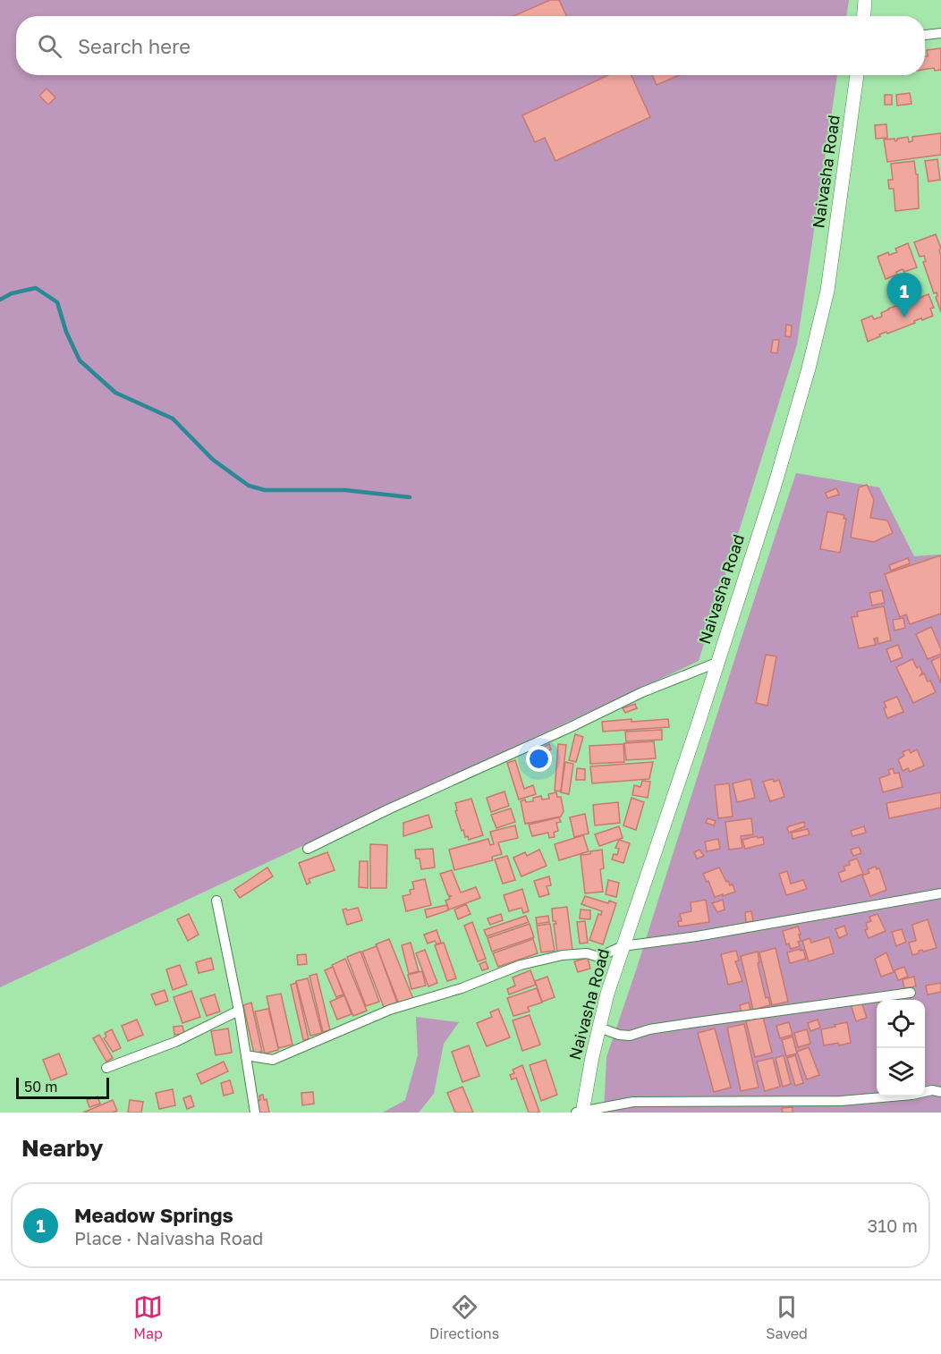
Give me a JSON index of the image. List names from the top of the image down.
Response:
{
  "streets": {
    "main road": ["Naivasha Road"]
  },
  "scale_bar": "50 m",
  "page": {
    "search": "Search here",
    "pins": "1",
    "scale": "50 m",
    "heading": "Nearby",
    "list": [
      {
        "mark": "1",
        "name": "Meadow Springs",
        "note": "Place · Naivasha Road",
        "value": "310 m"
      }
    ],
    "nav": ["Map", "Directions", "Saved"]
  }
}
